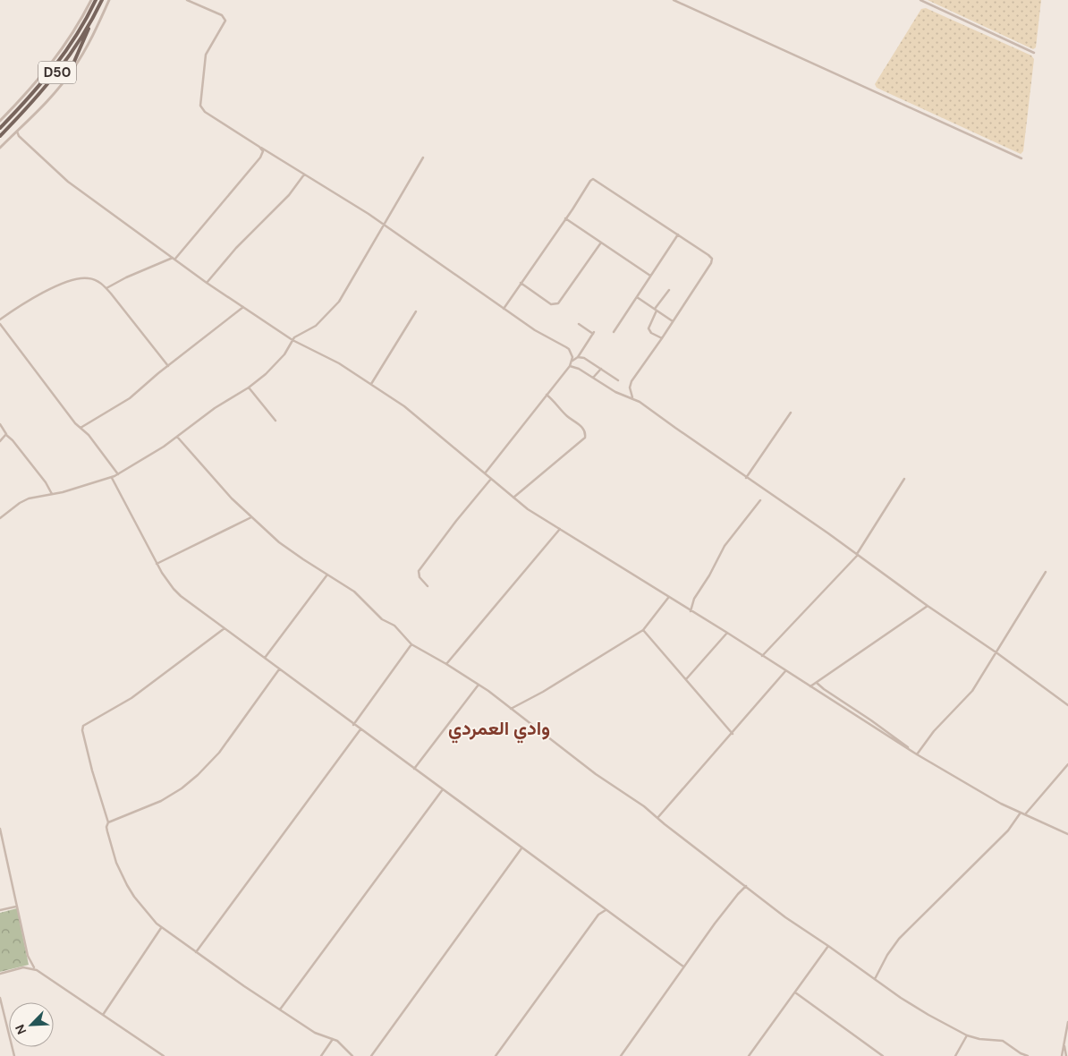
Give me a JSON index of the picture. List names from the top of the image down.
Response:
{
  "streets": {
    "main road": ["D50"]
  },
  "districts": ["وادي العمردي"],
  "north": "bottom left"
}
